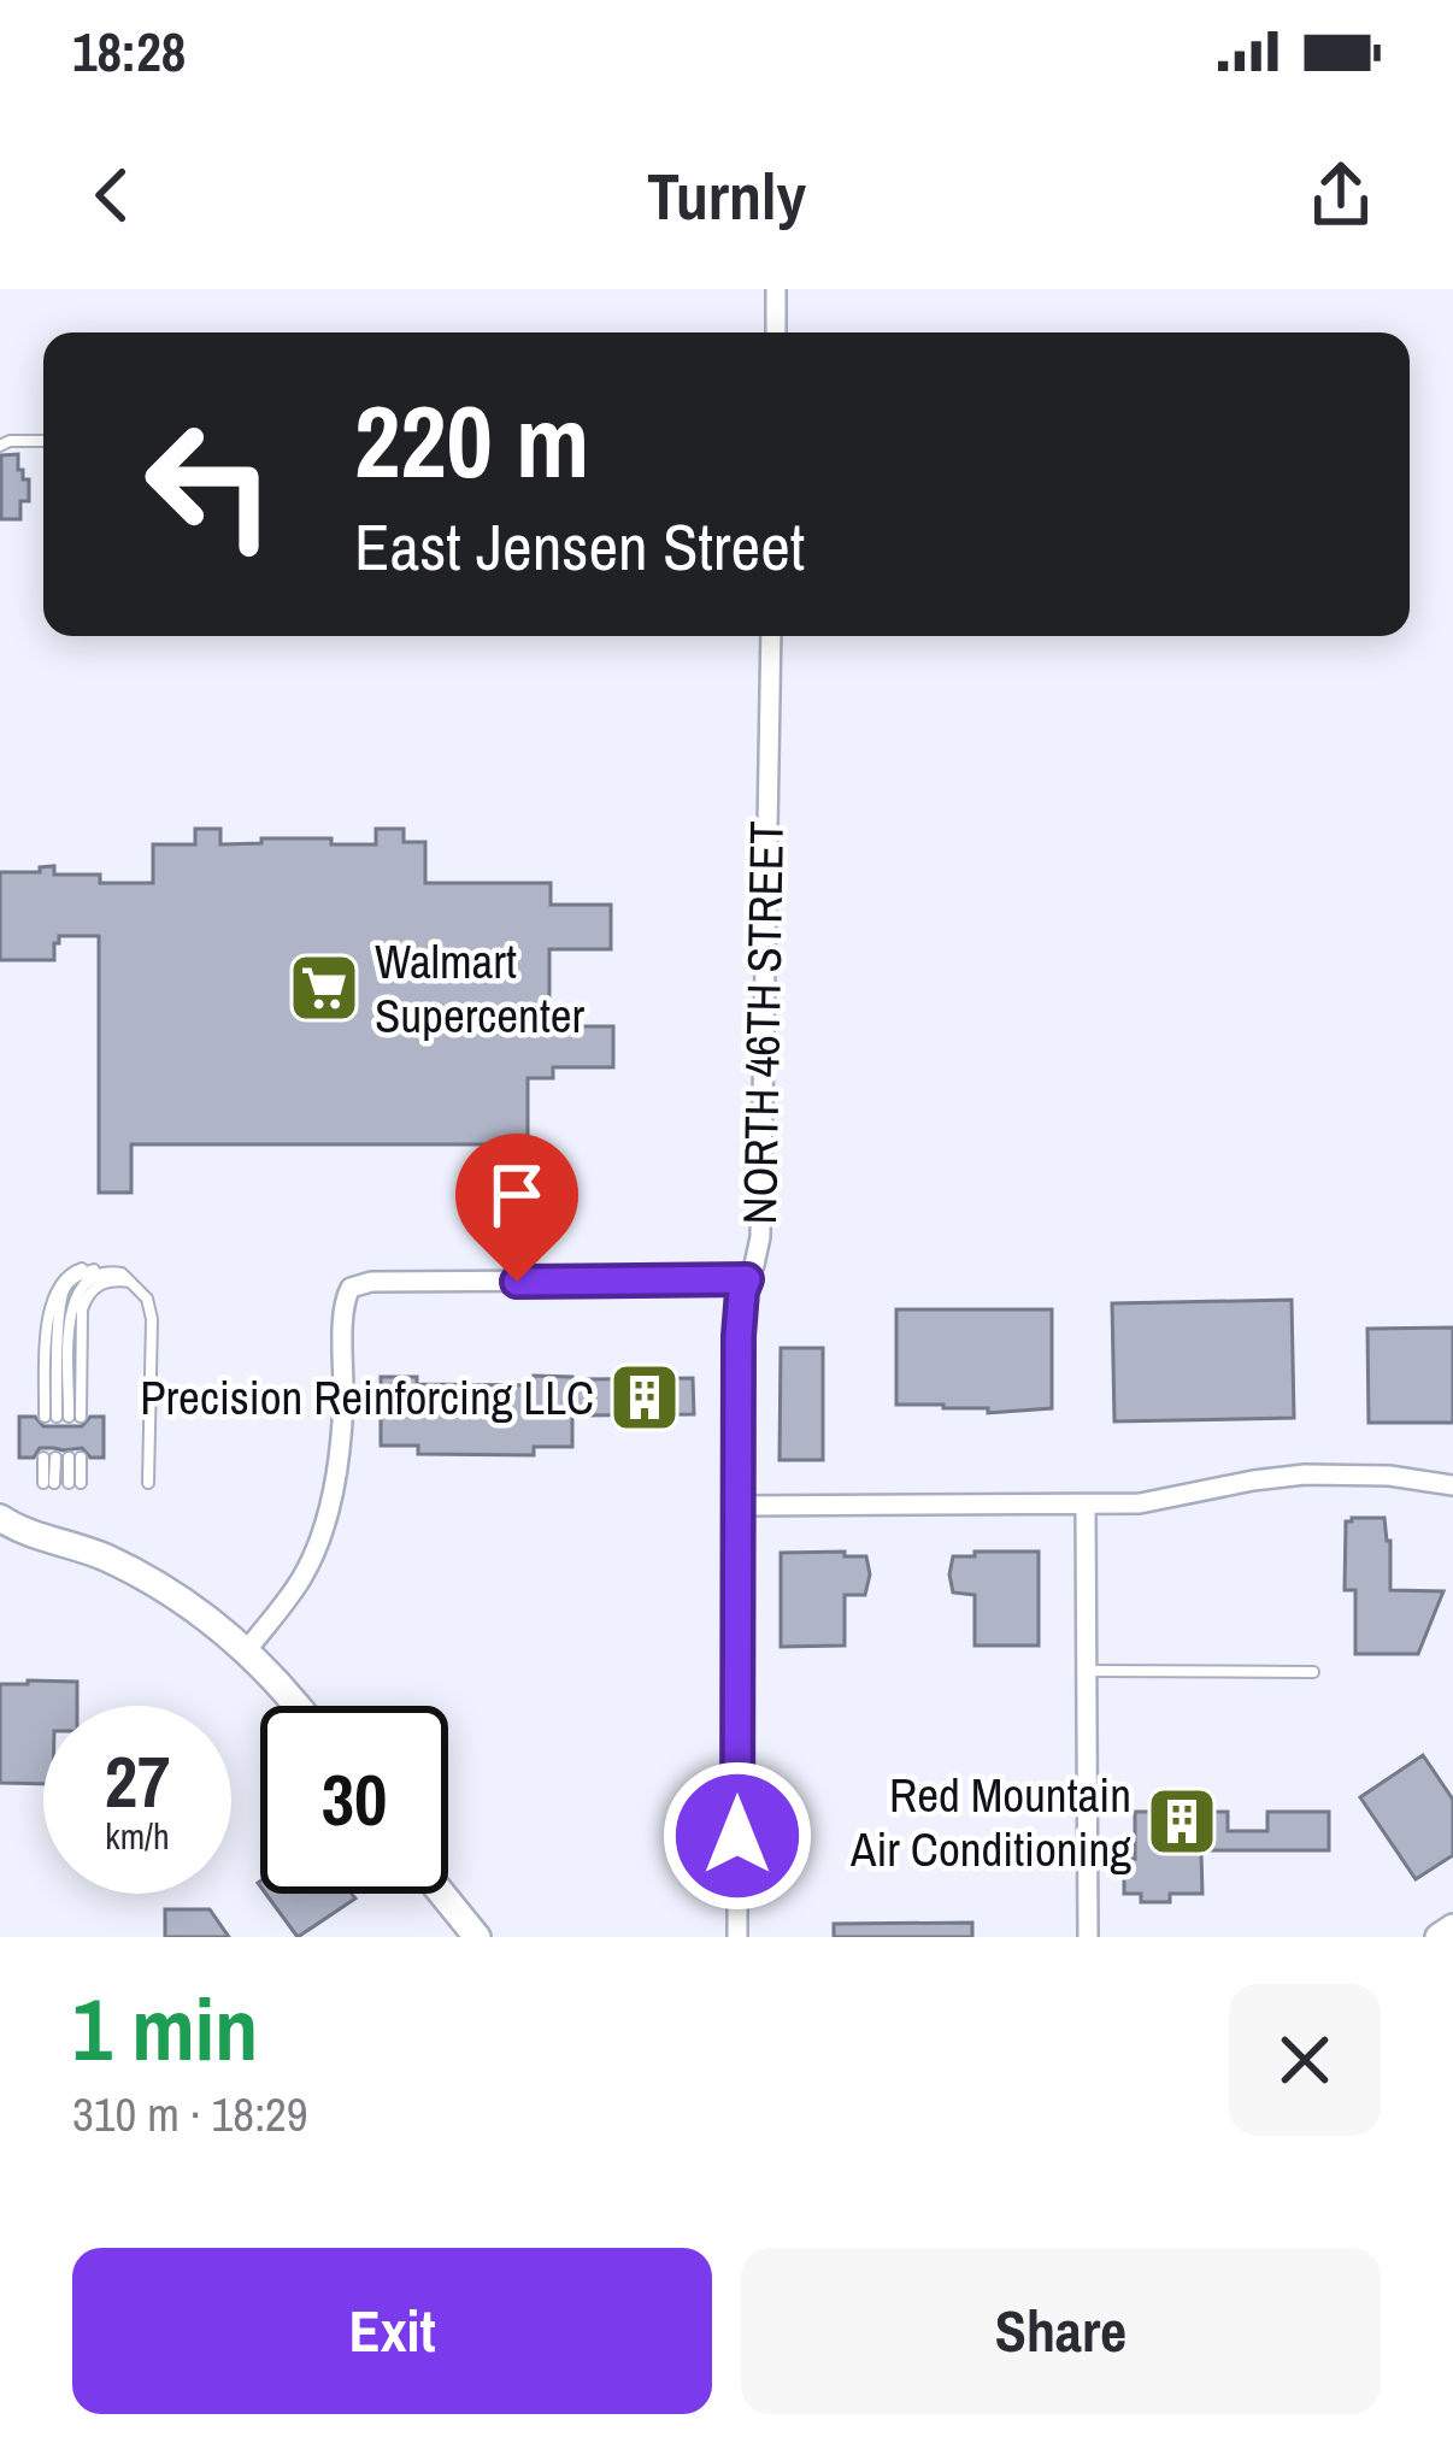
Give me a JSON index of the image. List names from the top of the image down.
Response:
{
  "streets": {
    "street": ["NORTH 46TH STREET"]
  },
  "places": {
    "supermarket": ["Walmart Supercenter"],
    "building": ["Precision Reinforcing LLC", "Red Mountain Air Conditioning"]
  },
  "page": {
    "status": "18:28",
    "header": "Turnly",
    "turn": ["220 m", "East Jensen Street"],
    "speed": "27 km/h",
    "limit": "30",
    "heading": ["1 min", "310 m · 18:29"],
    "buttons": ["Exit", "Share"]
  }
}
